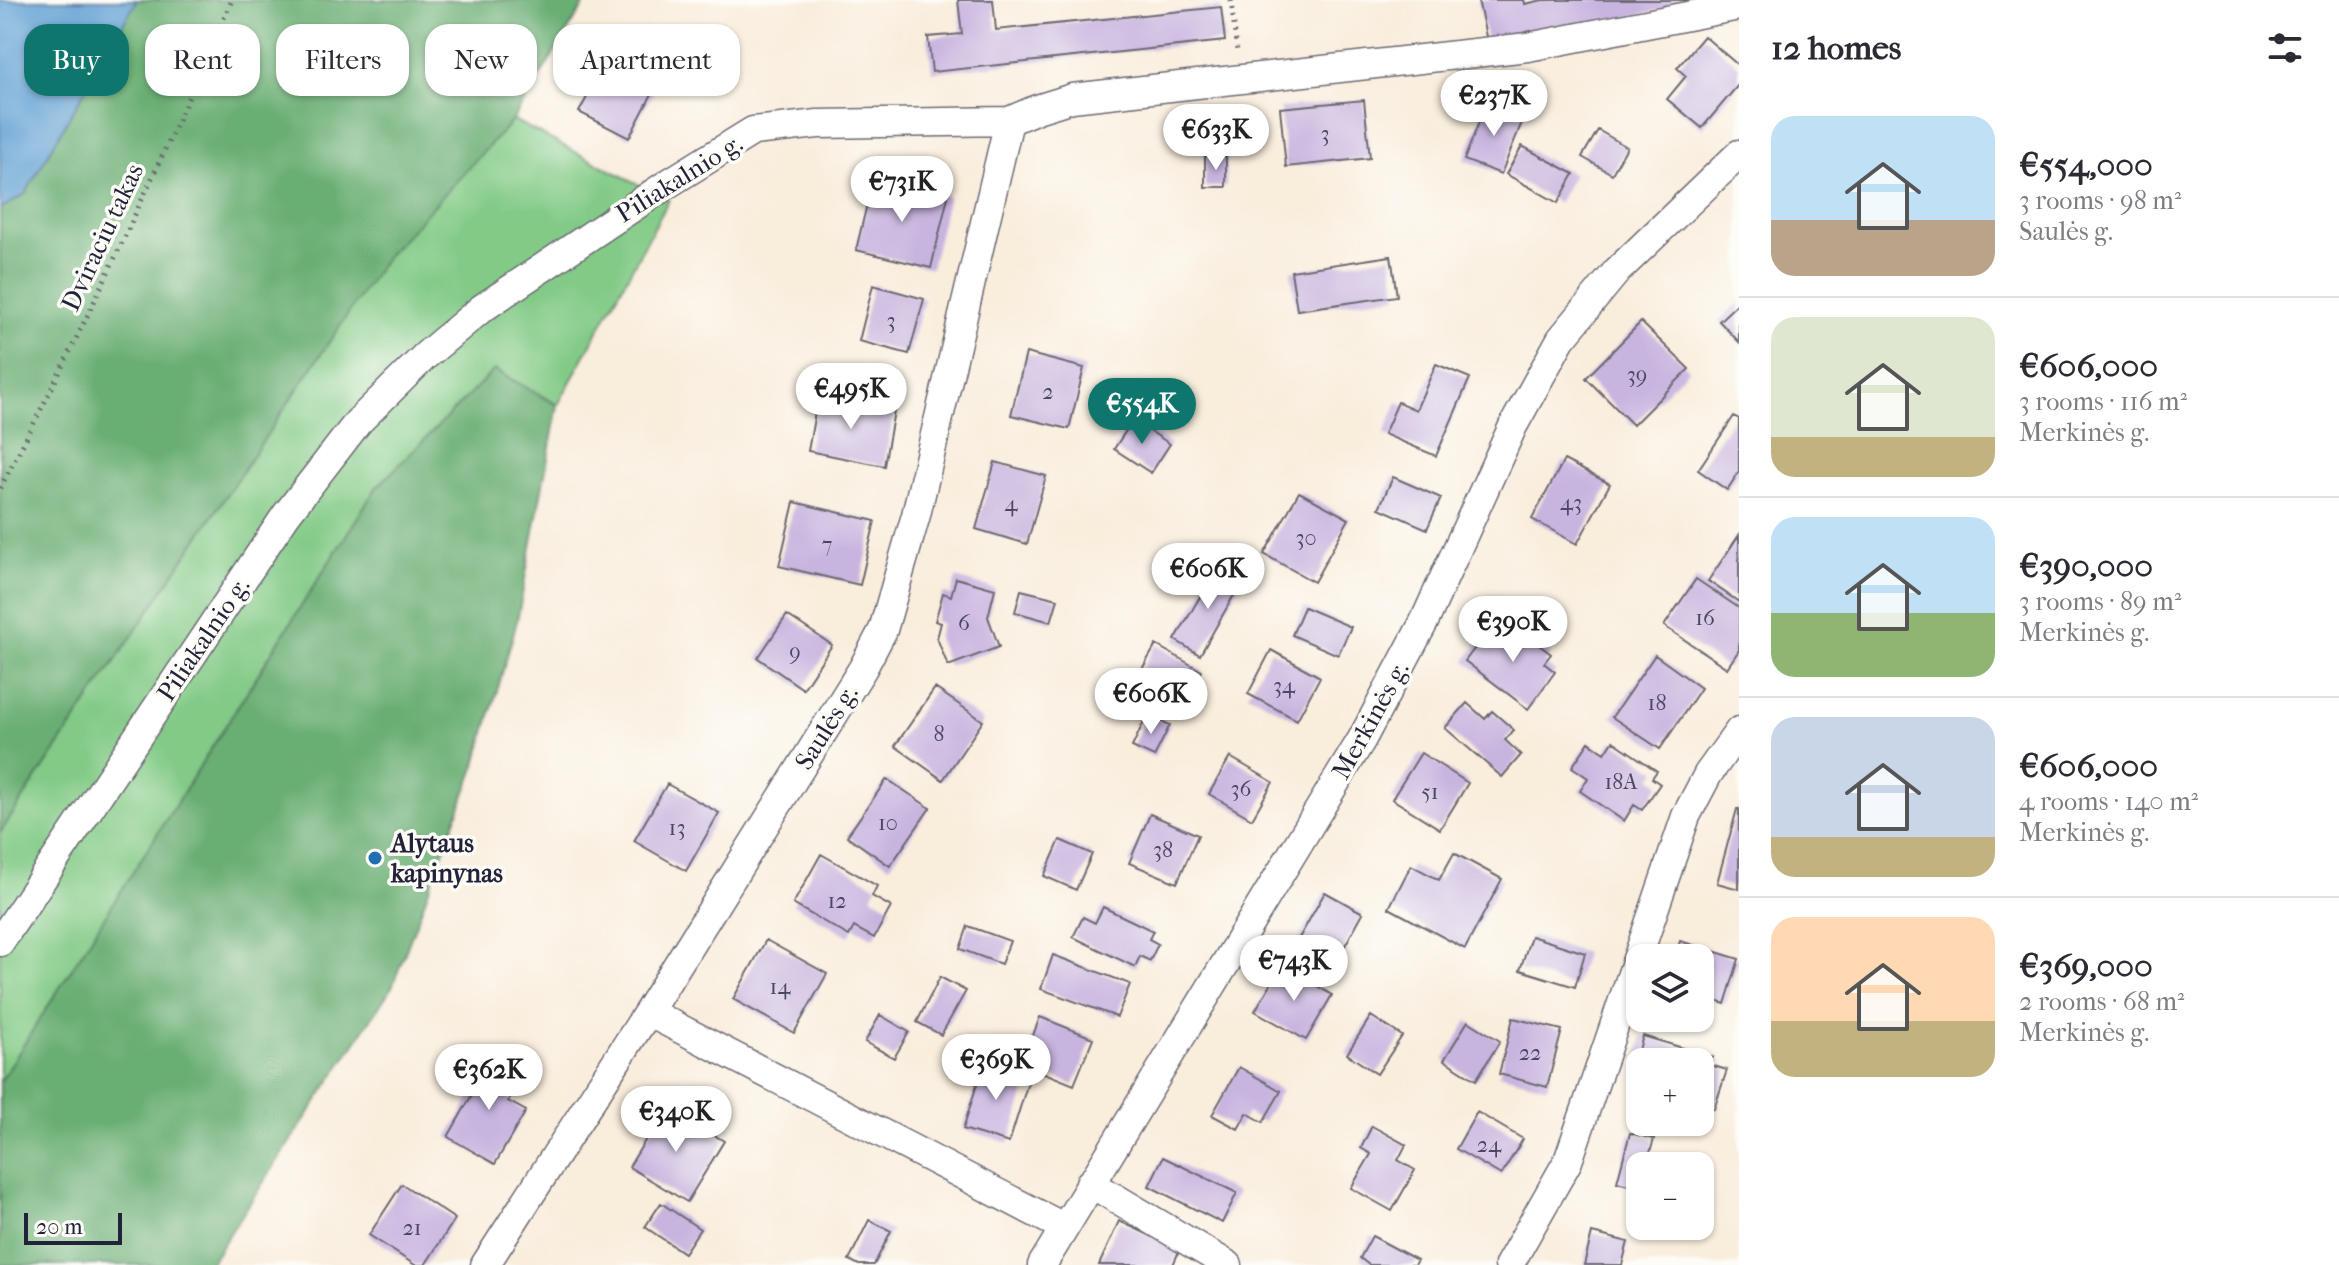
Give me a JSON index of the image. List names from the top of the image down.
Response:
{
  "streets": {
    "street": ["Piliakalnio g.", "Merkinės g.", "Saulės g."],
    "path": ["Dviraciu takas"]
  },
  "crossings": [
    ["Piliakalnio g.", "Saulės g."]
  ],
  "places": ["Alytaus kapinynas"],
  "house_numbers": [
    "3",
    "3",
    "39",
    "2",
    "43",
    "4",
    "30",
    "7",
    "16",
    "6",
    "9",
    "34",
    "18",
    "8",
    "18A",
    "36",
    "51",
    "10",
    "13",
    "38",
    "12",
    "14",
    "22",
    "24",
    "21"
  ],
  "scale_bar": "20 m",
  "page": {
    "heading": "12 homes",
    "chip": [
      "Buy",
      "Rent",
      "Filters",
      "New",
      "Apartment"
    ],
    "price": [
      "€237K",
      "€633K",
      "€731K",
      "€495K",
      "€554K",
      "€606K",
      "€390K",
      "€606K",
      "€743K",
      "€369K",
      "€362K",
      "€340K"
    ],
    "list": [
      {
        "name": "€554,000",
        "note": "3 rooms · 98 m² · Saulės g."
      },
      {
        "name": "€606,000",
        "note": "3 rooms · 116 m² · Merkinės g."
      },
      {
        "name": "€390,000",
        "note": "3 rooms · 89 m² · Merkinės g."
      },
      {
        "name": "€606,000",
        "note": "4 rooms · 140 m² · Merkinės g."
      },
      {
        "name": "€369,000",
        "note": "2 rooms · 68 m² · Merkinės g."
      }
    ],
    "map_buttons": ["+", "−"],
    "scale": "20 m"
  }
}
